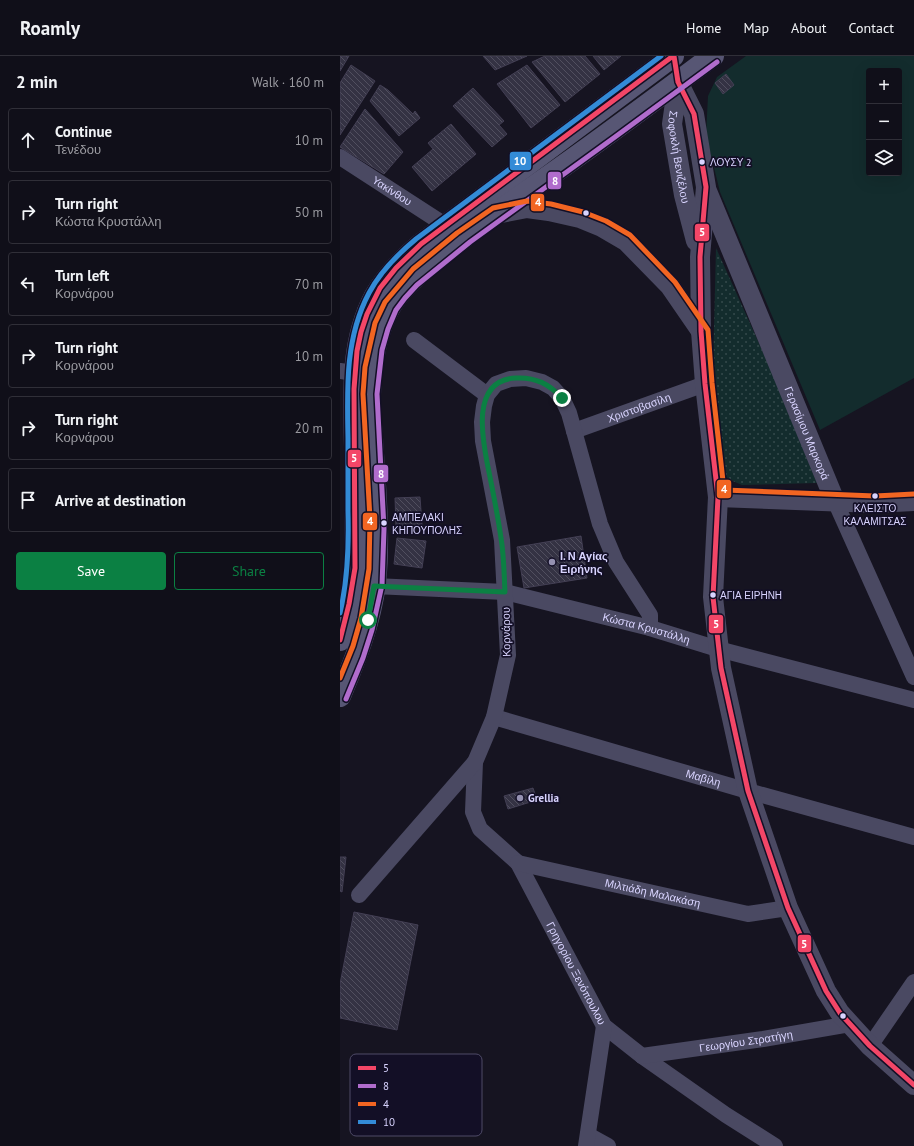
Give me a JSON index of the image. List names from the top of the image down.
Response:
{
  "streets": {
    "street": [
      "Σοφοκλή Βενιζέλου",
      "Υακίνθου",
      "Χριστοβασίλη",
      "Γερασίμου Μαρκορά",
      "Κώστα Κρυστάλλη",
      "Κορνάρου",
      "Μαβίλη",
      "Μιλτιάδη Μαλακάση",
      "Γρηγορίου Ξενόπουλου",
      "Γεωργίου Στρατήγη"
    ]
  },
  "crossings": [
    ["Σοφοκλή Βενιζέλου", "Χριστοβασίλη"],
    ["Σοφοκλή Βενιζέλου", "Γερασίμου Μαρκορά"],
    ["Σοφοκλή Βενιζέλου", "Κώστα Κρυστάλλη"],
    ["Σοφοκλή Βενιζέλου", "Μαβίλη"],
    ["Σοφοκλή Βενιζέλου", "Μιλτιάδη Μαλακάση"],
    ["Σοφοκλή Βενιζέλου", "Γεωργίου Στρατήγη"],
    ["Κώστα Κρυστάλλη", "Κορνάρου"],
    ["Κορνάρου", "Μαβίλη"],
    ["Κορνάρου", "Γρηγορίου Ξενόπουλου"],
    ["Μιλτιάδη Μαλακάση", "Γρηγορίου Ξενόπουλου"],
    ["Γρηγορίου Ξενόπουλου", "Γεωργίου Στρατήγη"]
  ],
  "places": [
    "ΛΟΥΣΥ 2",
    "ΚΛΕΙΣΤΟ ΚΑΛΑΜΙΤΣΑΣ",
    "ΑΜΠΕΛΑΚΙ ΚΗΠΟΥΠΟΛΗΣ",
    "Ι. Ν Αγίας Ειρήνης",
    "ΑΓΙΑ ΕΙΡΗΝΗ",
    "Grellia"
  ],
  "lines": [
    "transit line 5",
    "transit line 10",
    "transit line 8",
    "transit line 4"
  ],
  "legend": [
    "5",
    "8",
    "4",
    "10"
  ],
  "page": {
    "header": "Roamly",
    "nav": [
      "Home",
      "Map",
      "About",
      "Contact"
    ],
    "heading": ["2 min", "Walk · 160 m"],
    "map_buttons": ["+", "−"],
    "list": [
      ["Continue", "Τενέδου", "10 m"],
      ["Turn right", "Κώστα Κρυστάλλη", "50 m"],
      ["Turn left", "Κορνάρου", "70 m"],
      ["Turn right", "Κορνάρου", "10 m"],
      ["Turn right", "Κορνάρου", "20 m"],
      "Arrive at destination"
    ],
    "buttons": ["Save", "Share"]
  }
}
